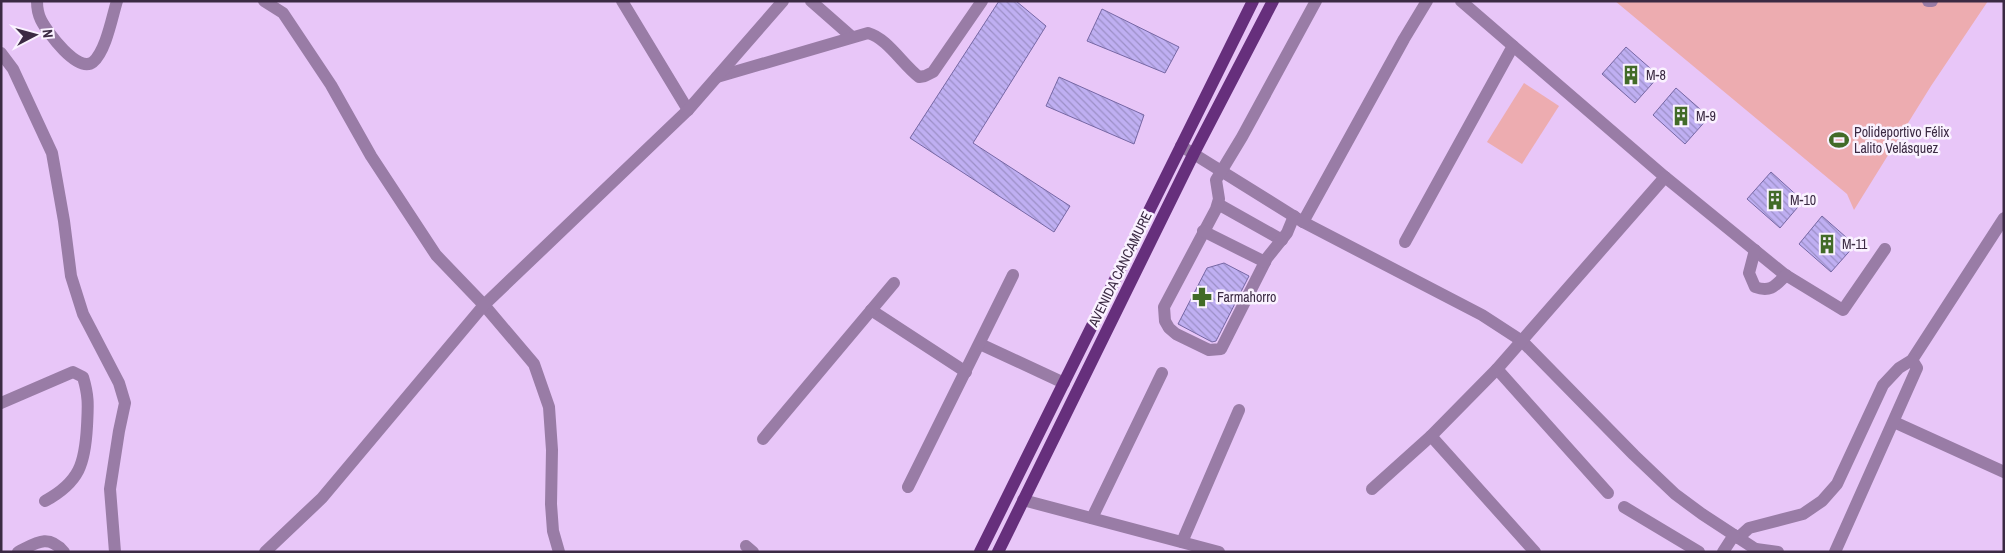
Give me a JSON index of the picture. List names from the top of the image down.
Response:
{
  "streets": {
    "main road": ["AVENIDA CANCAMURE"]
  },
  "places": {
    "building": [
      "M-8",
      "M-9",
      "M-10",
      "M-11"
    ],
    "sports": ["Polideportivo Félix Lalito Velásquez"],
    "pharmacy": ["Farmahorro"]
  },
  "north": "right"
}
